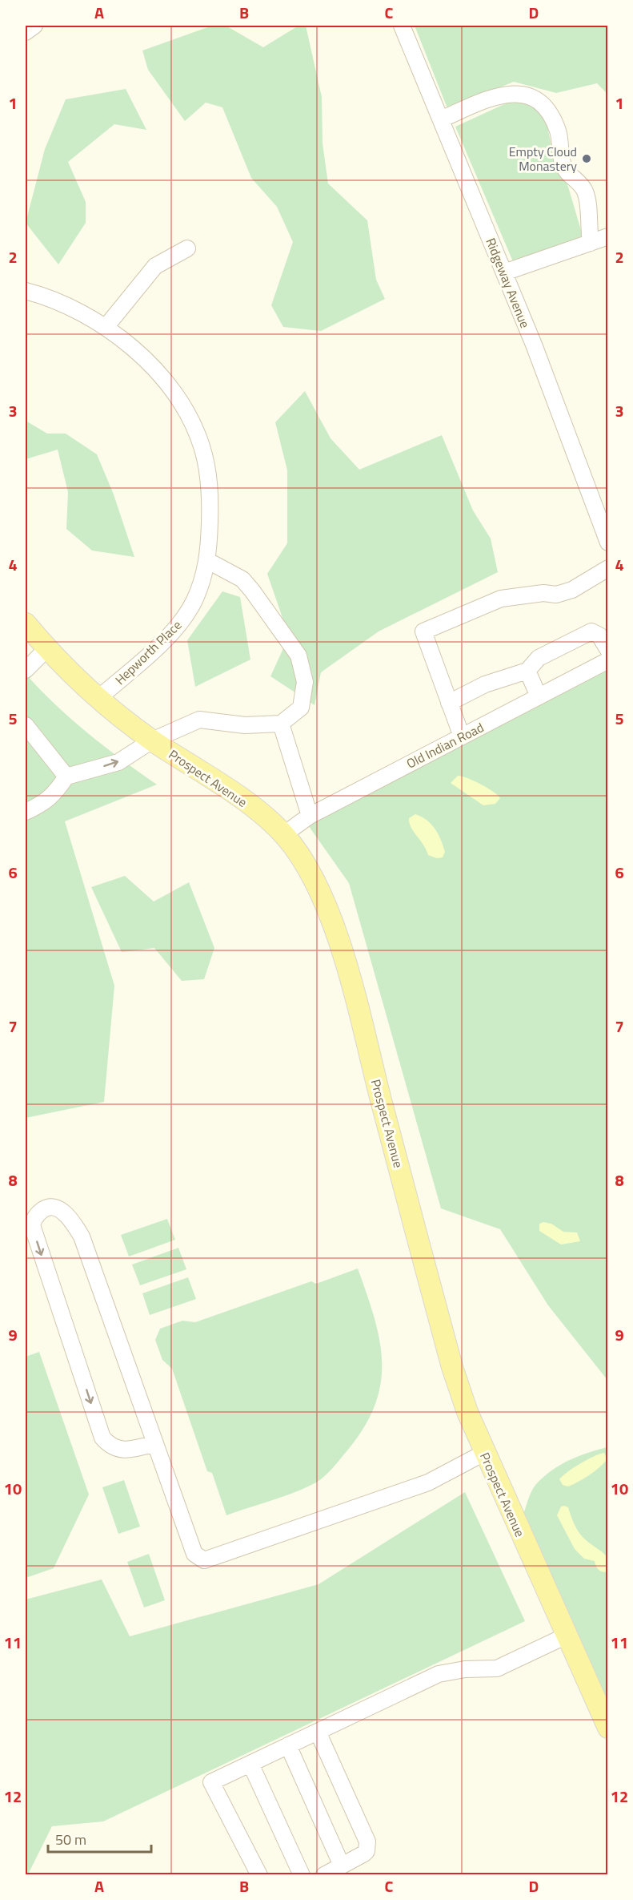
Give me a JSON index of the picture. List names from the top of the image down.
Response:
{
  "streets": {
    "main road": ["Prospect Avenue"],
    "street": ["Ridgeway Avenue", "Hepworth Place", "Old Indian Road"]
  },
  "crossings": [
    ["Hepworth Place", "Prospect Avenue"],
    ["Old Indian Road", "Prospect Avenue"]
  ],
  "places": ["Empty Cloud Monastery"],
  "scale_bar": "50 m",
  "grid": {
    "columns": [
      "A",
      "B",
      "C",
      "D"
    ],
    "rows": [
      "1",
      "2",
      "3",
      "4",
      "5",
      "6",
      "7",
      "8",
      "9",
      "10",
      "11",
      "12"
    ]
  }
}
